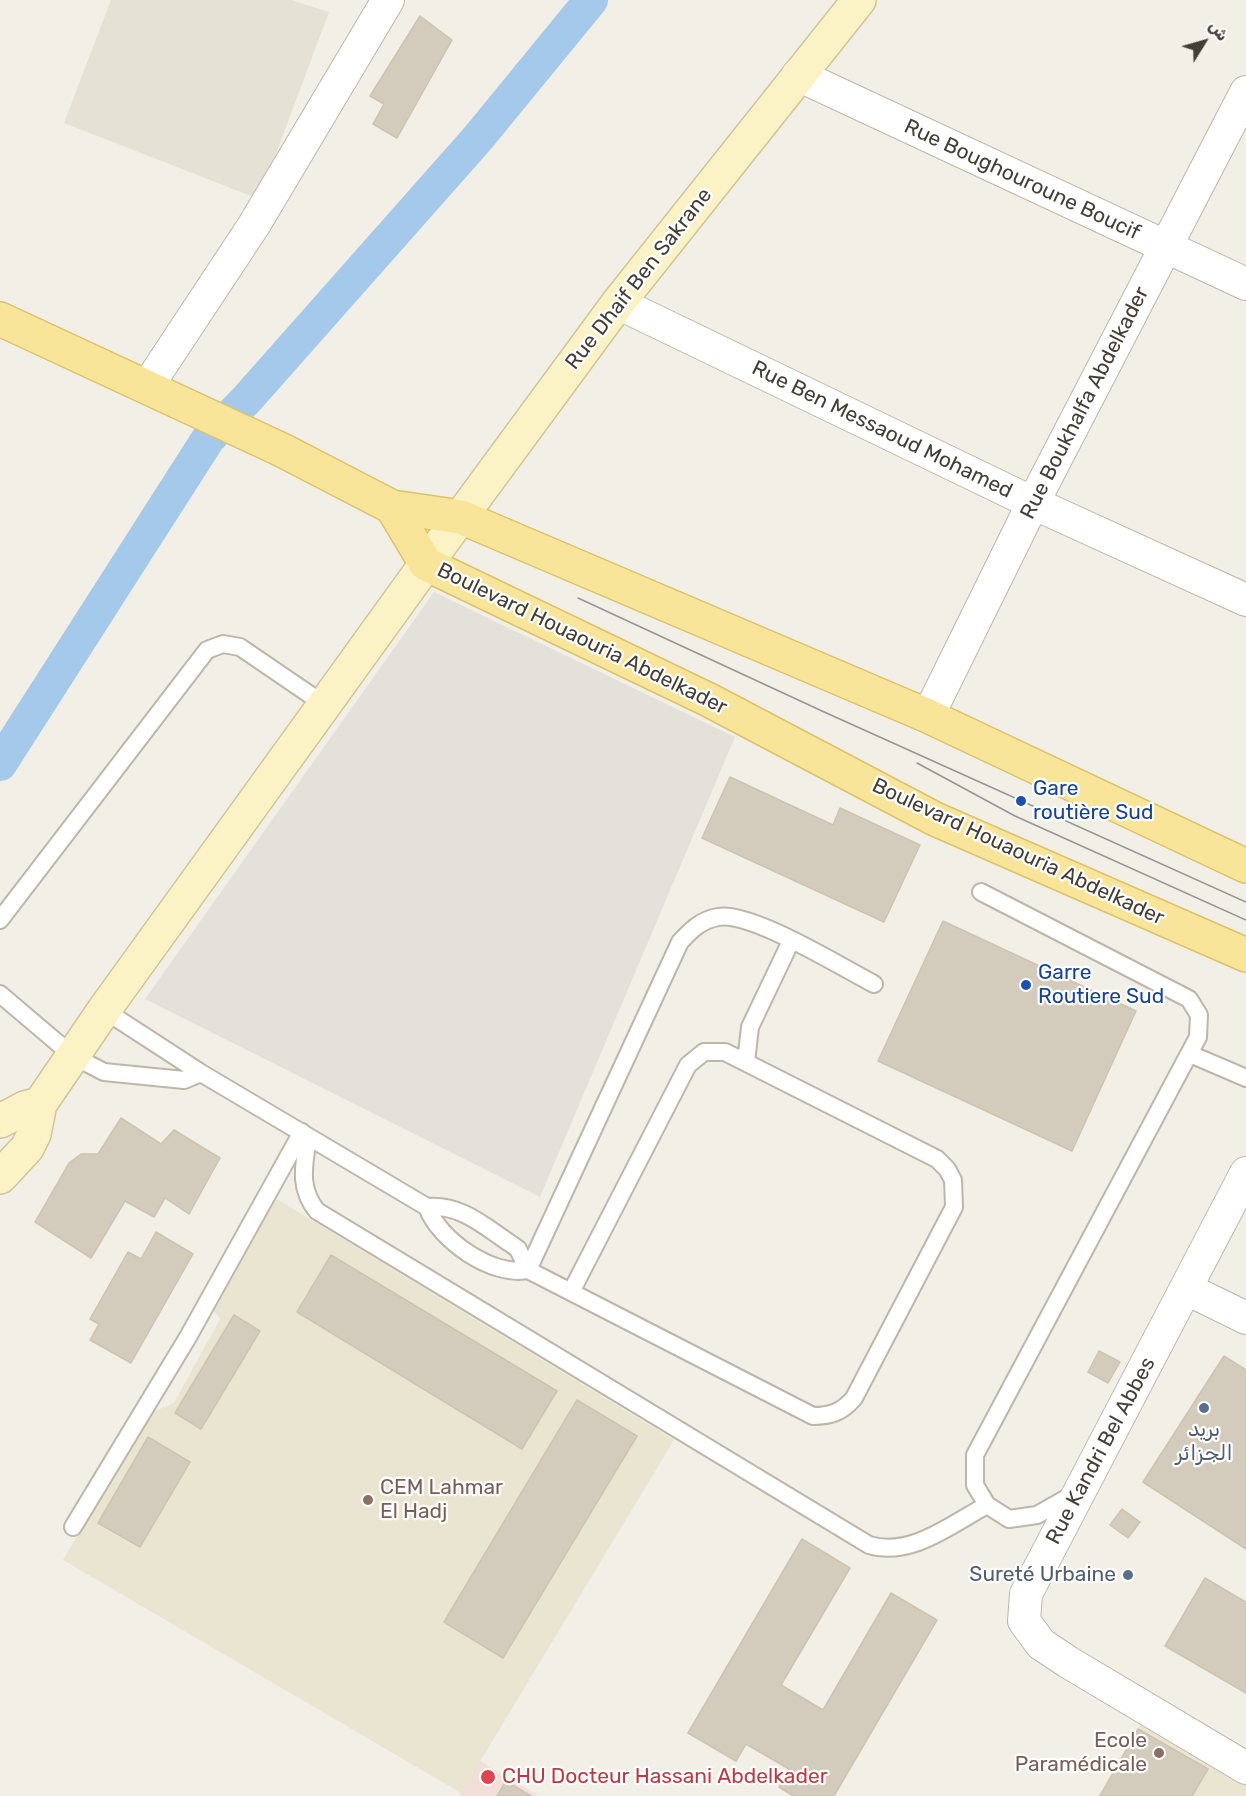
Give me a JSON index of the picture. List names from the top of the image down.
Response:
{
  "streets": {
    "main road": ["Rue Dhaif Ben Sakrane", "Boulevard Houaouria Abdelkader"],
    "street": [
      "Rue Boughouroune Boucif",
      "Rue Boukhalfa Abdelkader",
      "Rue Ben Messaoud Mohamed",
      "Rue Kandri Bel Abbes"
    ]
  },
  "crossings": [
    ["Rue Boughouroune Boucif", "Rue Dhaif Ben Sakrane"],
    ["Rue Boughouroune Boucif", "Rue Boukhalfa Abdelkader"],
    ["Rue Dhaif Ben Sakrane", "Rue Ben Messaoud Mohamed"],
    ["Rue Dhaif Ben Sakrane", "Boulevard Houaouria Abdelkader"],
    ["Rue Boukhalfa Abdelkader", "Rue Ben Messaoud Mohamed"]
  ],
  "places": [
    "Gare routière Sud",
    "Garre Routiere Sud",
    "بريد الجزائر",
    "CEM Lahmar El Hadj",
    "Sureté Urbaine",
    "Ecole Paramédicale",
    "CHU Docteur Hassani Abdelkader"
  ],
  "north": "top right"
}
